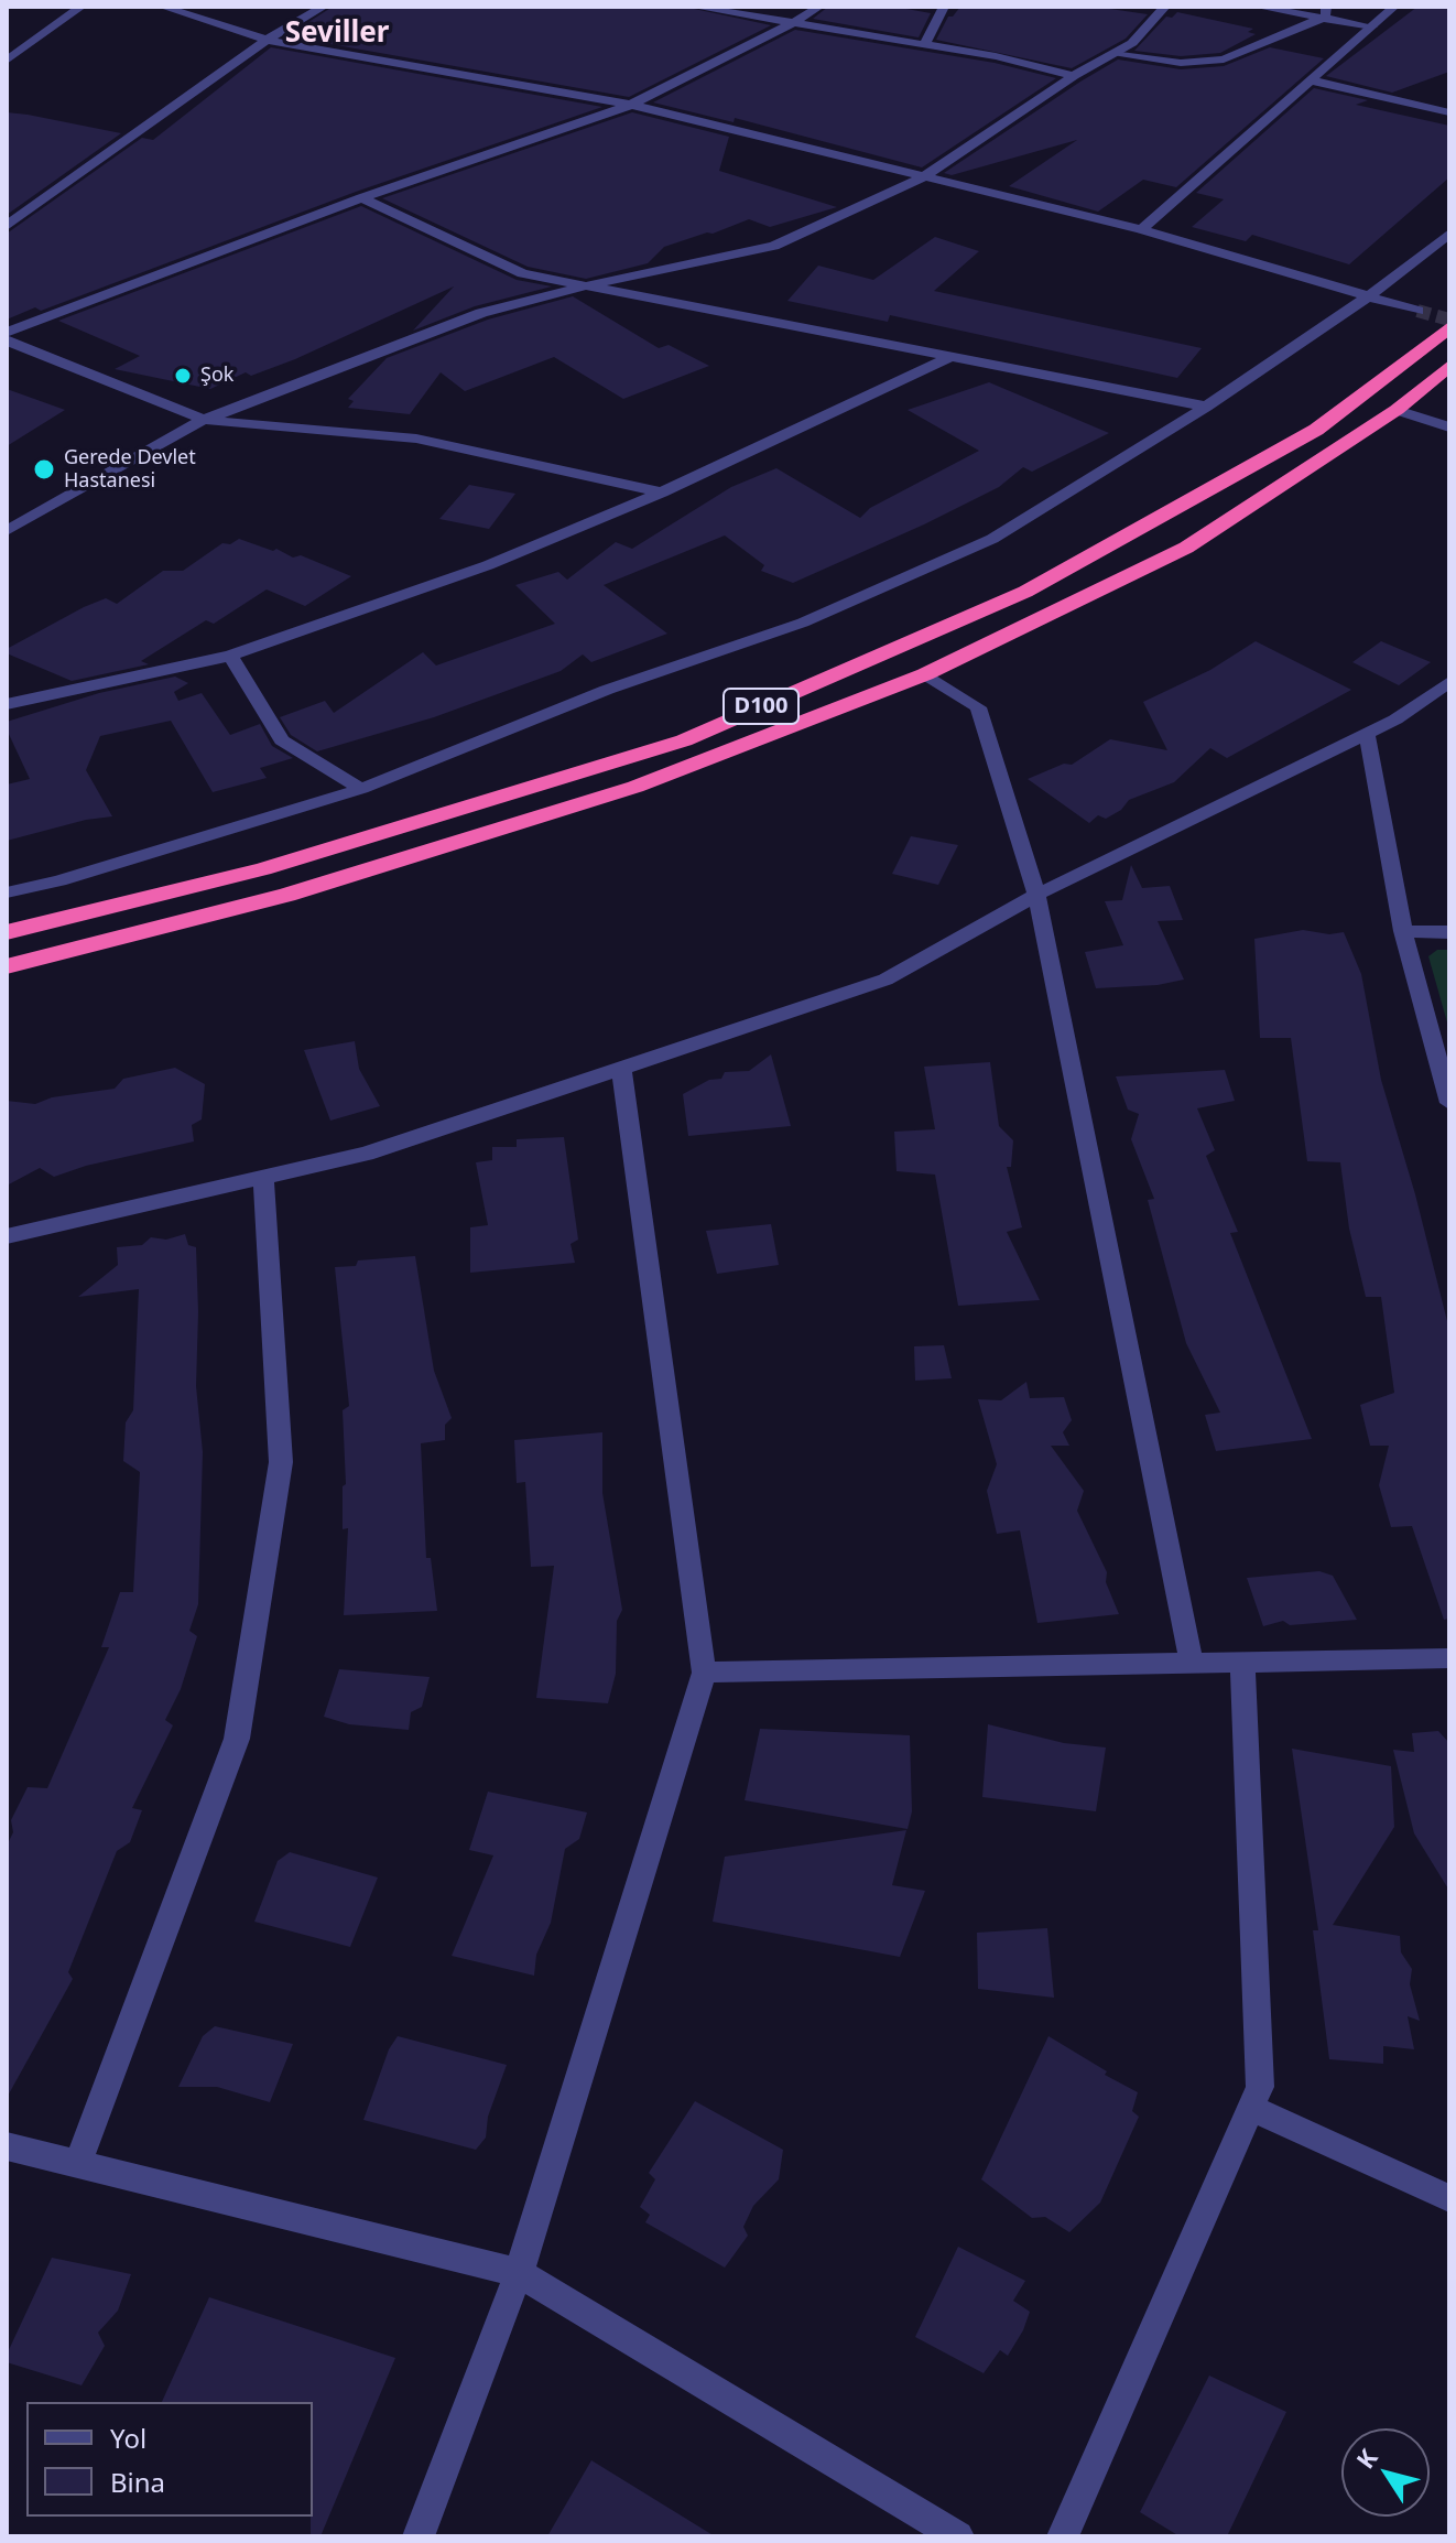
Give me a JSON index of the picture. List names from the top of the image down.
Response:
{
  "streets": {
    "highway": ["D100"]
  },
  "districts": ["Seviller"],
  "places": ["Şok", "Gerede Devlet Hastanesi"],
  "legend": ["Yol", "Bina"],
  "north": "top left"
}
